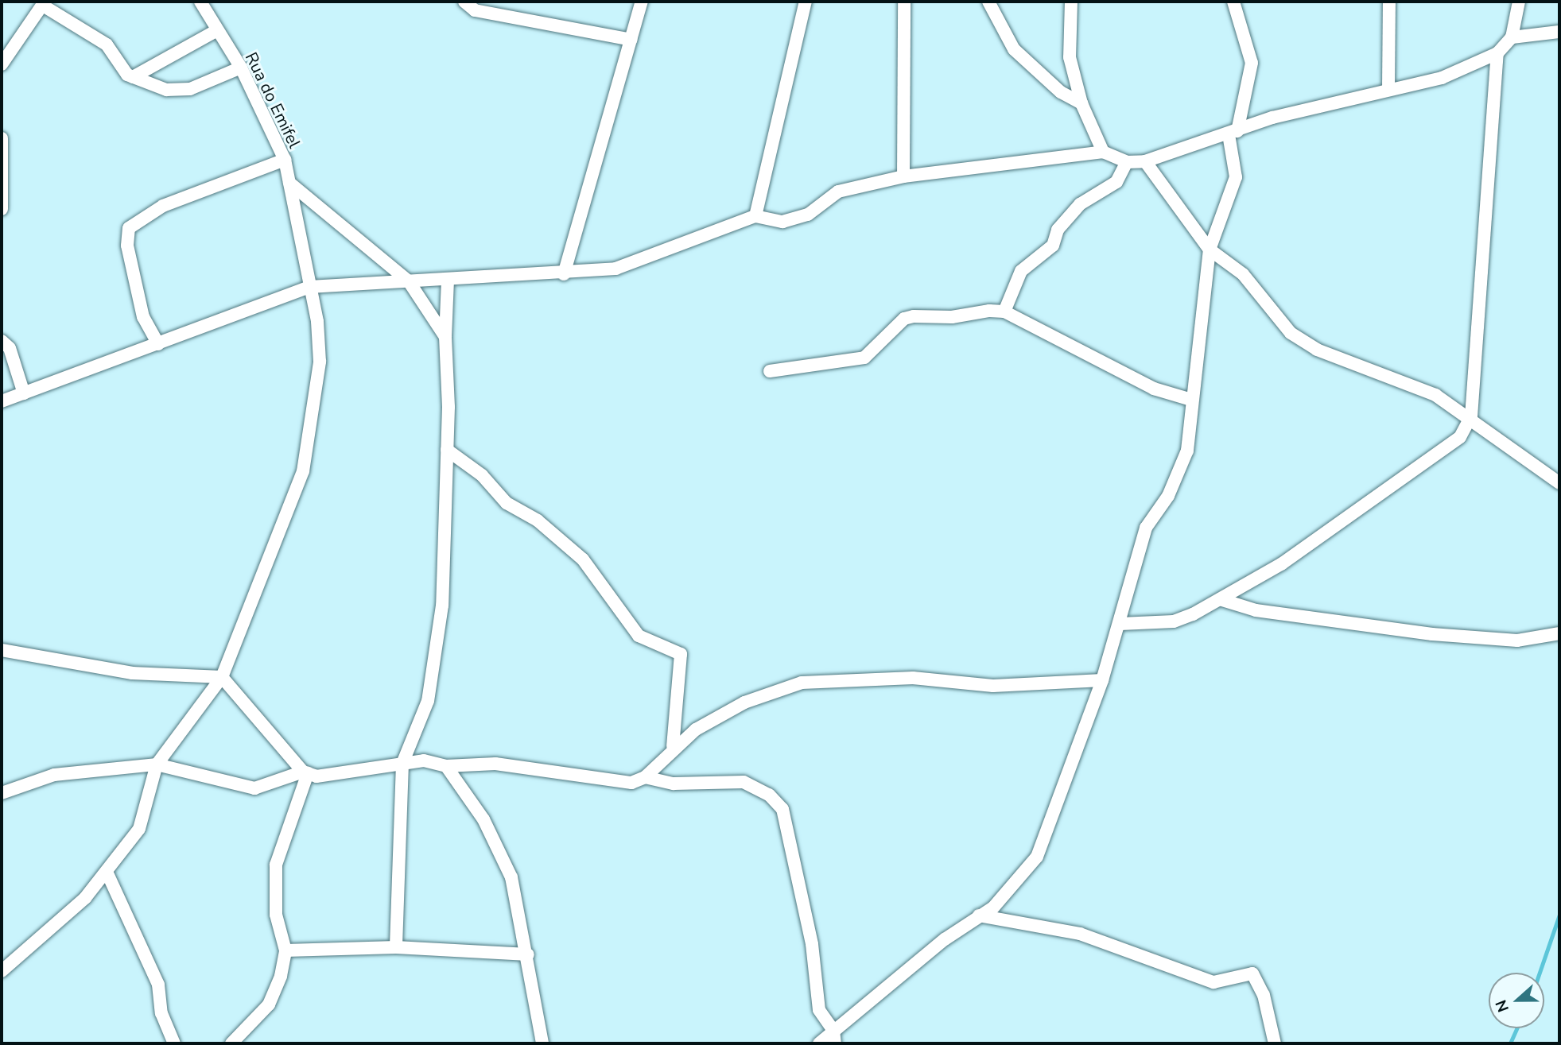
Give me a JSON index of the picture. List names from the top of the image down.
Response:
{
  "streets": {
    "street": ["Rua do Emifel"]
  },
  "north": "left"
}
